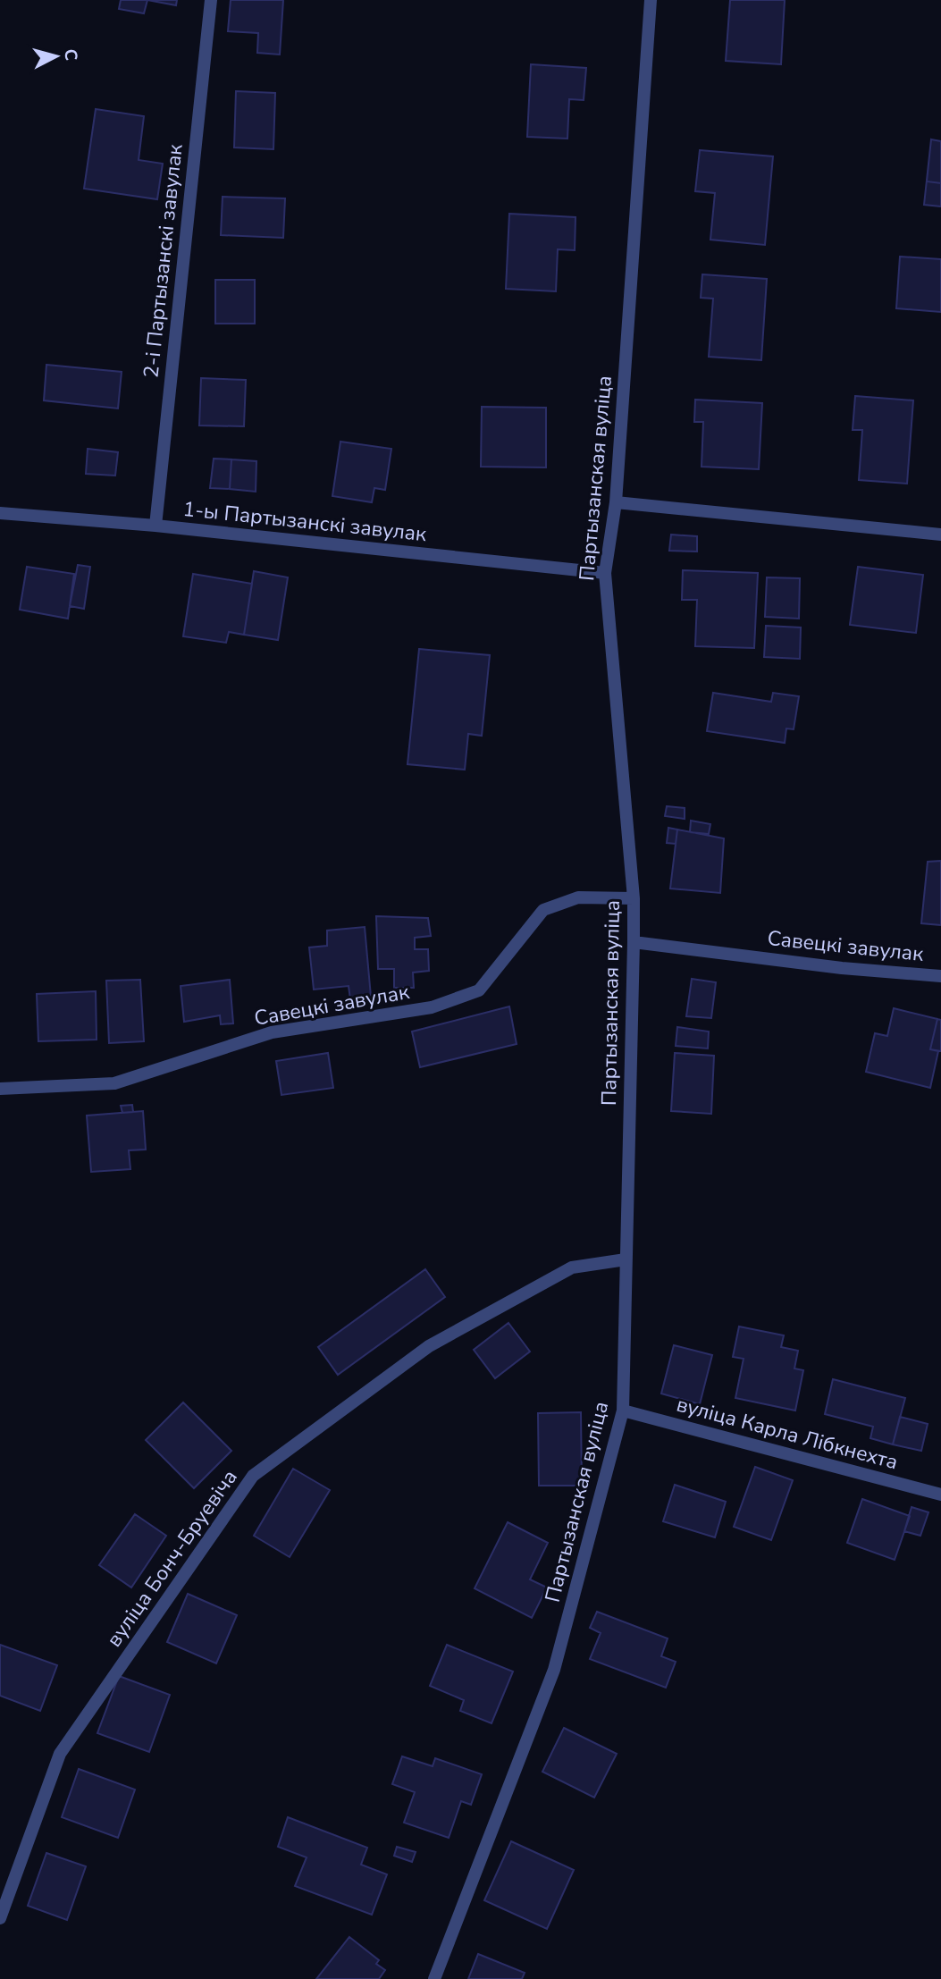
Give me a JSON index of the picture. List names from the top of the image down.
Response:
{
  "streets": {
    "street": [
      "2-і Партызанскі завулак",
      "Партызанская вуліца",
      "1-ы Партызанскі завулак",
      "Савецкі завулак",
      "вуліца Карла Лібкнехта",
      "вуліца Бонч-Бруевіча"
    ]
  },
  "crossings": [
    ["2-і Партызанскі завулак", "1-ы Партызанскі завулак"],
    ["Партызанская вуліца", "1-ы Партызанскі завулак"],
    ["Партызанская вуліца", "Савецкі завулак"],
    ["Партызанская вуліца", "вуліца Карла Лібкнехта"],
    ["Партызанская вуліца", "вуліца Бонч-Бруевіча"]
  ],
  "north": "right"
}
